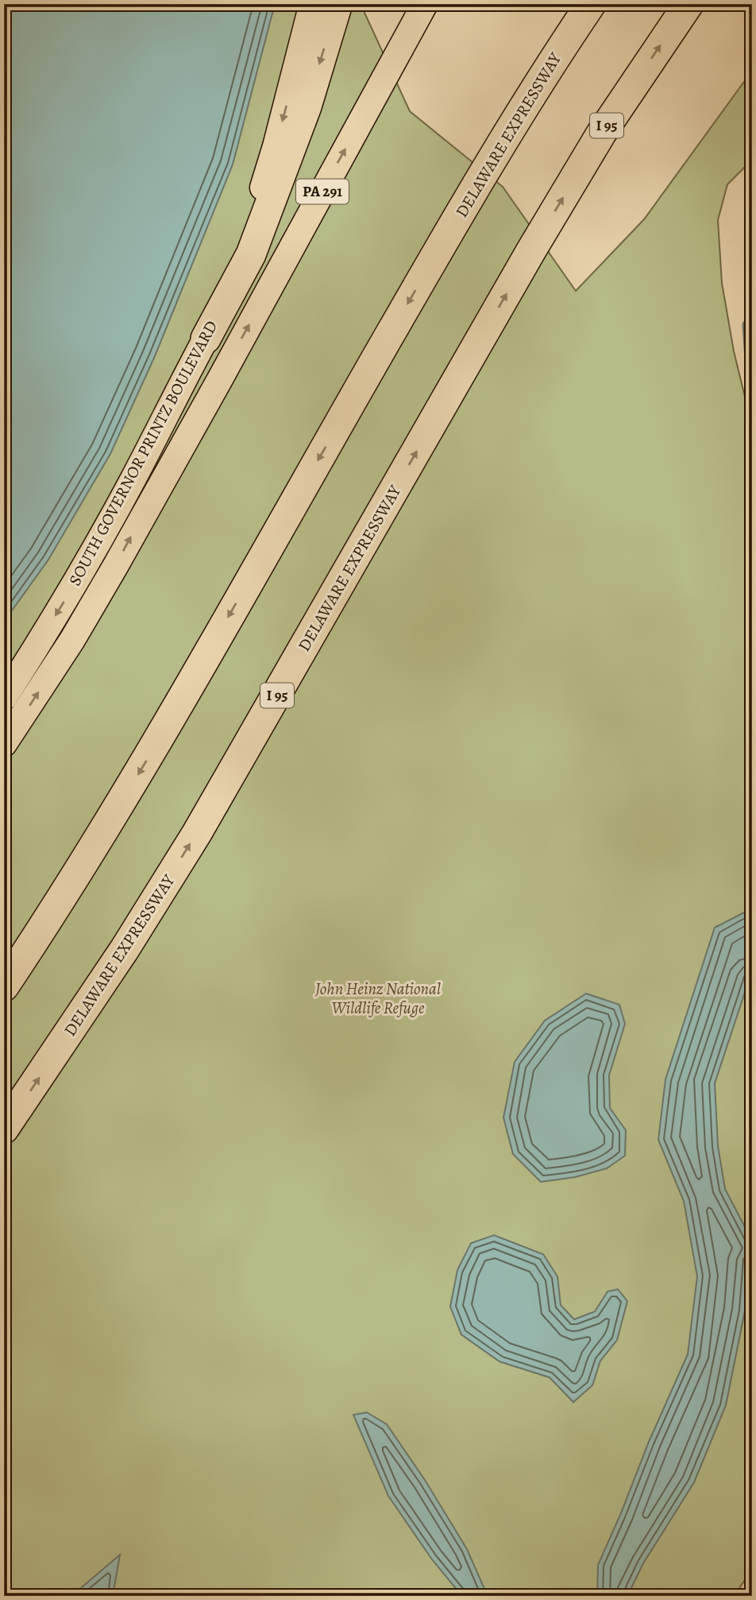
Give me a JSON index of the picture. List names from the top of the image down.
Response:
{
  "streets": {
    "highway": ["I 95", "DELAWARE EXPRESSWAY"],
    "main road": ["PA 291", "SOUTH GOVERNOR PRINTZ BOULEVARD"]
  },
  "parks": ["John Heinz National Wildlife Refuge"]
}
